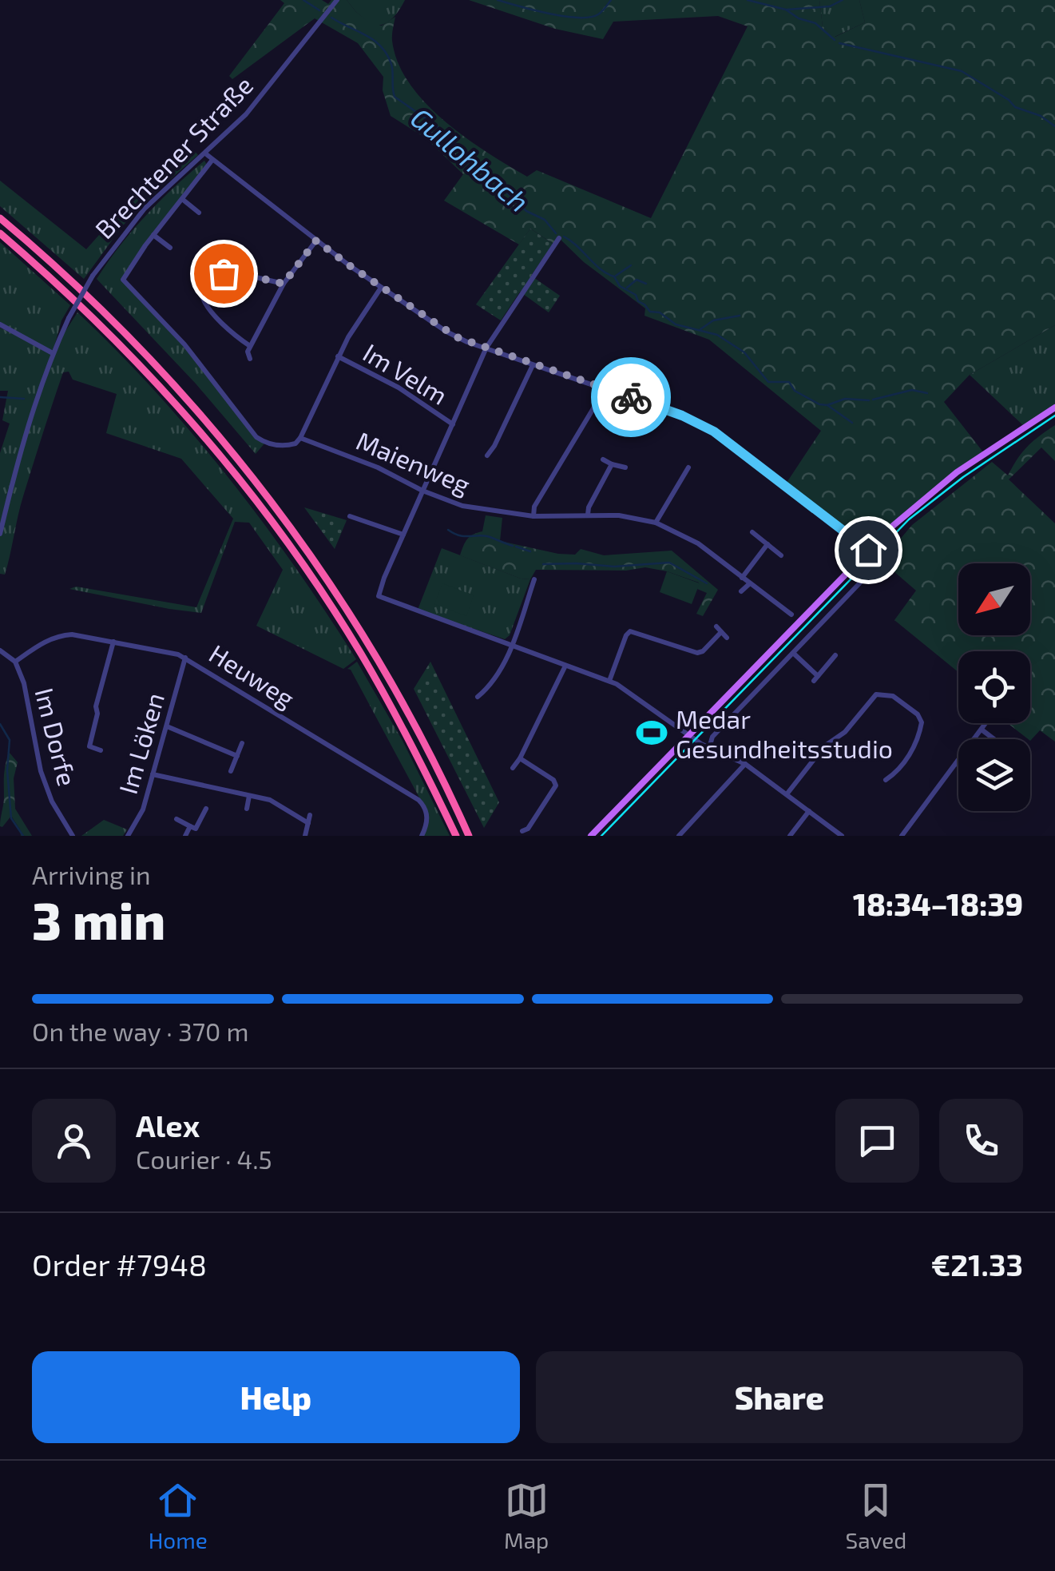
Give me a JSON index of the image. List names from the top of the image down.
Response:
{
  "streets": {
    "street": [
      "Brechtener Straße",
      "Im Velm",
      "Maienweg",
      "Heuweg",
      "Im Dorfe",
      "Im Löken"
    ]
  },
  "crossings": [
    ["Brechtener Straße", "Maienweg"],
    ["Heuweg", "Im Dorfe"],
    ["Heuweg", "Im Löken"]
  ],
  "water": ["Gullohbach"],
  "places": {
    "sports": ["Medar Gesundheitsstudio"]
  },
  "north": "bottom left",
  "page": {
    "heading": ["3 min", "Arriving in", "18:34–18:39"],
    "panel": [
      "Alex",
      "Courier · 4.5",
      "Order #7948",
      "€21.33"
    ],
    "bar": "On the way · 370 m",
    "buttons": ["Help", "Share"],
    "tabs": ["Home", "Map", "Saved"]
  }
}
